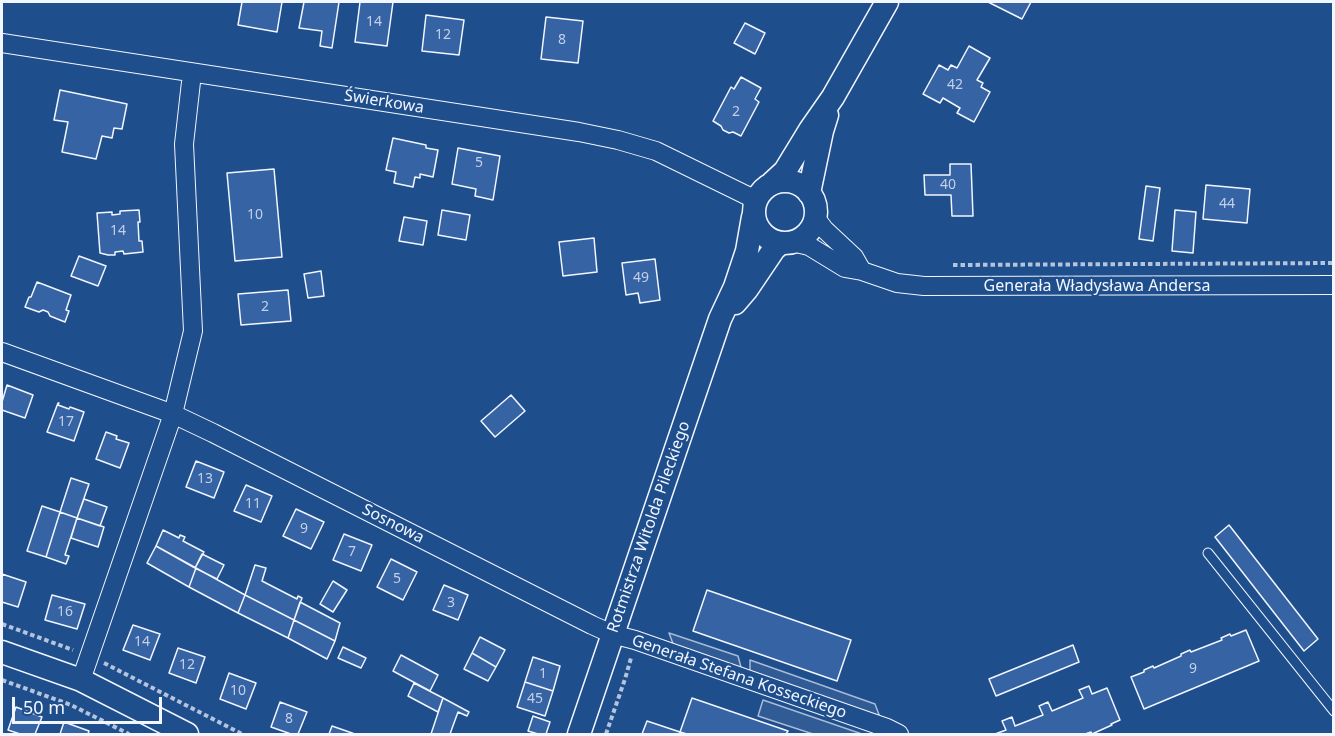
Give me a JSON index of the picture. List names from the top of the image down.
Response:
{
  "streets": {
    "street": [
      "Świerkowa",
      "Generała Władysława Andersa",
      "Sosnowa",
      "Rotmistrza Witolda Pileckiego",
      "Generała Stefana Kosseckiego"
    ]
  },
  "crossings": [
    ["Świerkowa", "Generała Władysława Andersa"],
    ["Świerkowa", "Rotmistrza Witolda Pileckiego"],
    ["Generała Władysława Andersa", "Rotmistrza Witolda Pileckiego"],
    ["Sosnowa", "Rotmistrza Witolda Pileckiego"],
    ["Sosnowa", "Generała Stefana Kosseckiego"],
    ["Rotmistrza Witolda Pileckiego", "Generała Stefana Kosseckiego"]
  ],
  "house_numbers": [
    "14",
    "12",
    "8",
    "42",
    "2",
    "5",
    "40",
    "44",
    "10",
    "14",
    "49",
    "2",
    "17",
    "13",
    "11",
    "9",
    "7",
    "5",
    "3",
    "16",
    "14",
    "12",
    "9",
    "1",
    "10",
    "45",
    "8"
  ],
  "scale_bar": "50 m"
}
